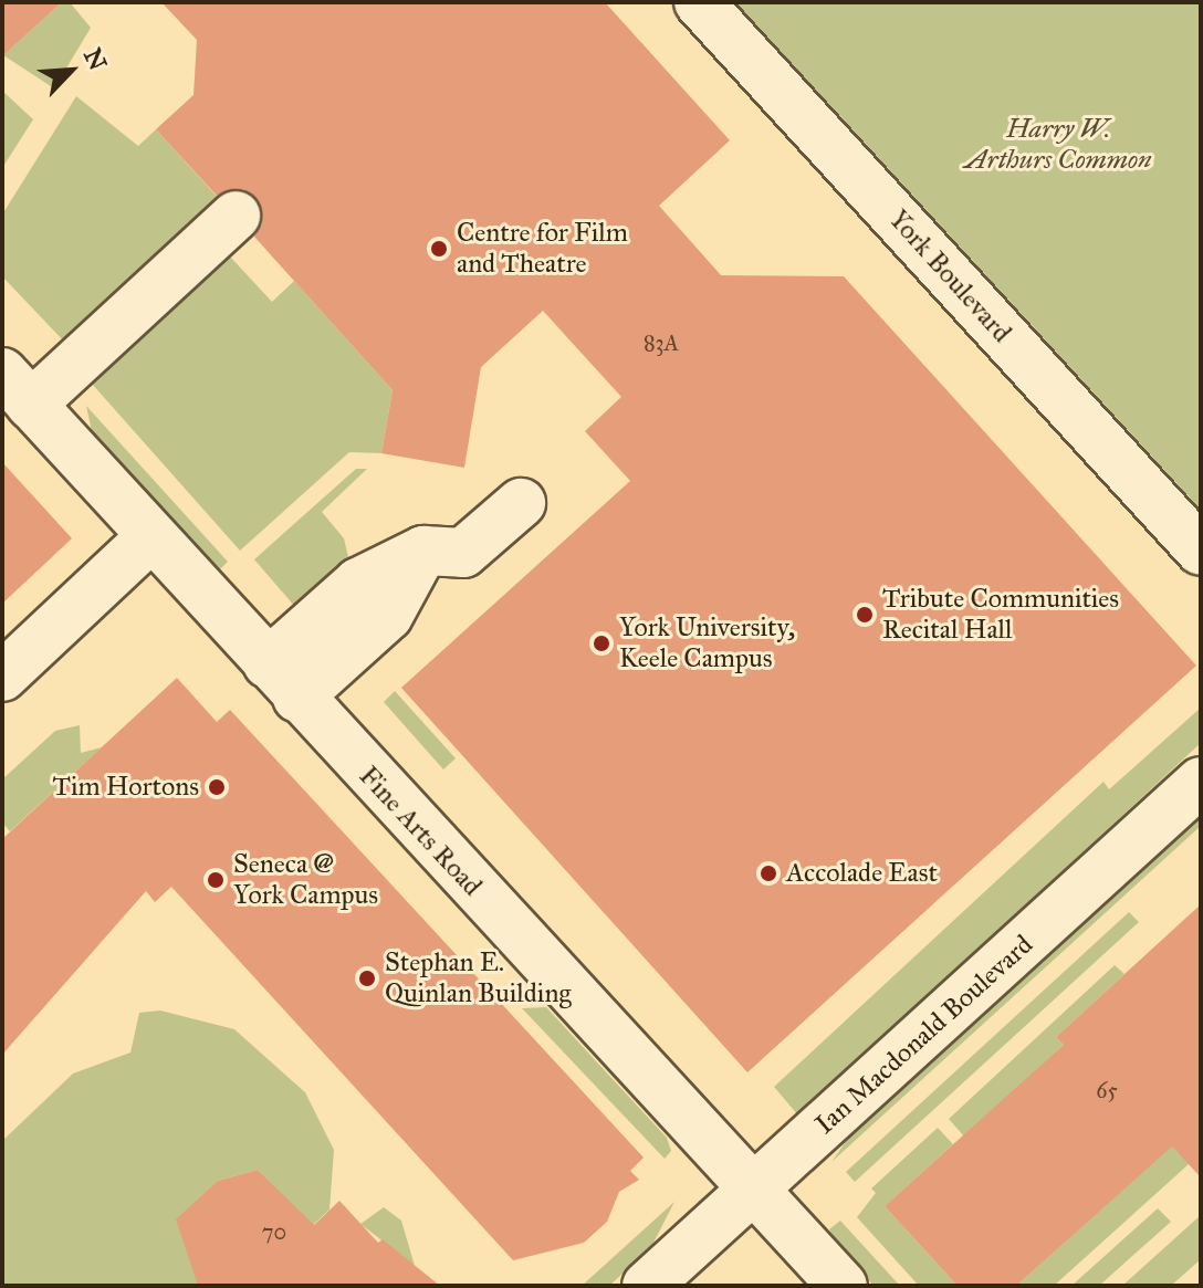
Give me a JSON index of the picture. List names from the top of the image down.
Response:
{
  "streets": {
    "street": ["York Boulevard", "Fine Arts Road", "Ian Macdonald Boulevard"]
  },
  "crossings": [
    ["Fine Arts Road", "Ian Macdonald Boulevard"]
  ],
  "parks": ["Harry W. Arthurs Common"],
  "places": [
    "Centre for Film and Theatre",
    "Tribute Communities Recital Hall",
    "York University, Keele Campus",
    "Tim Hortons",
    "Accolade East",
    "Seneca @ York Campus",
    "Stephan E. Quinlan Building"
  ],
  "house_numbers": ["83A", "65", "70"],
  "north": "top right"
}
